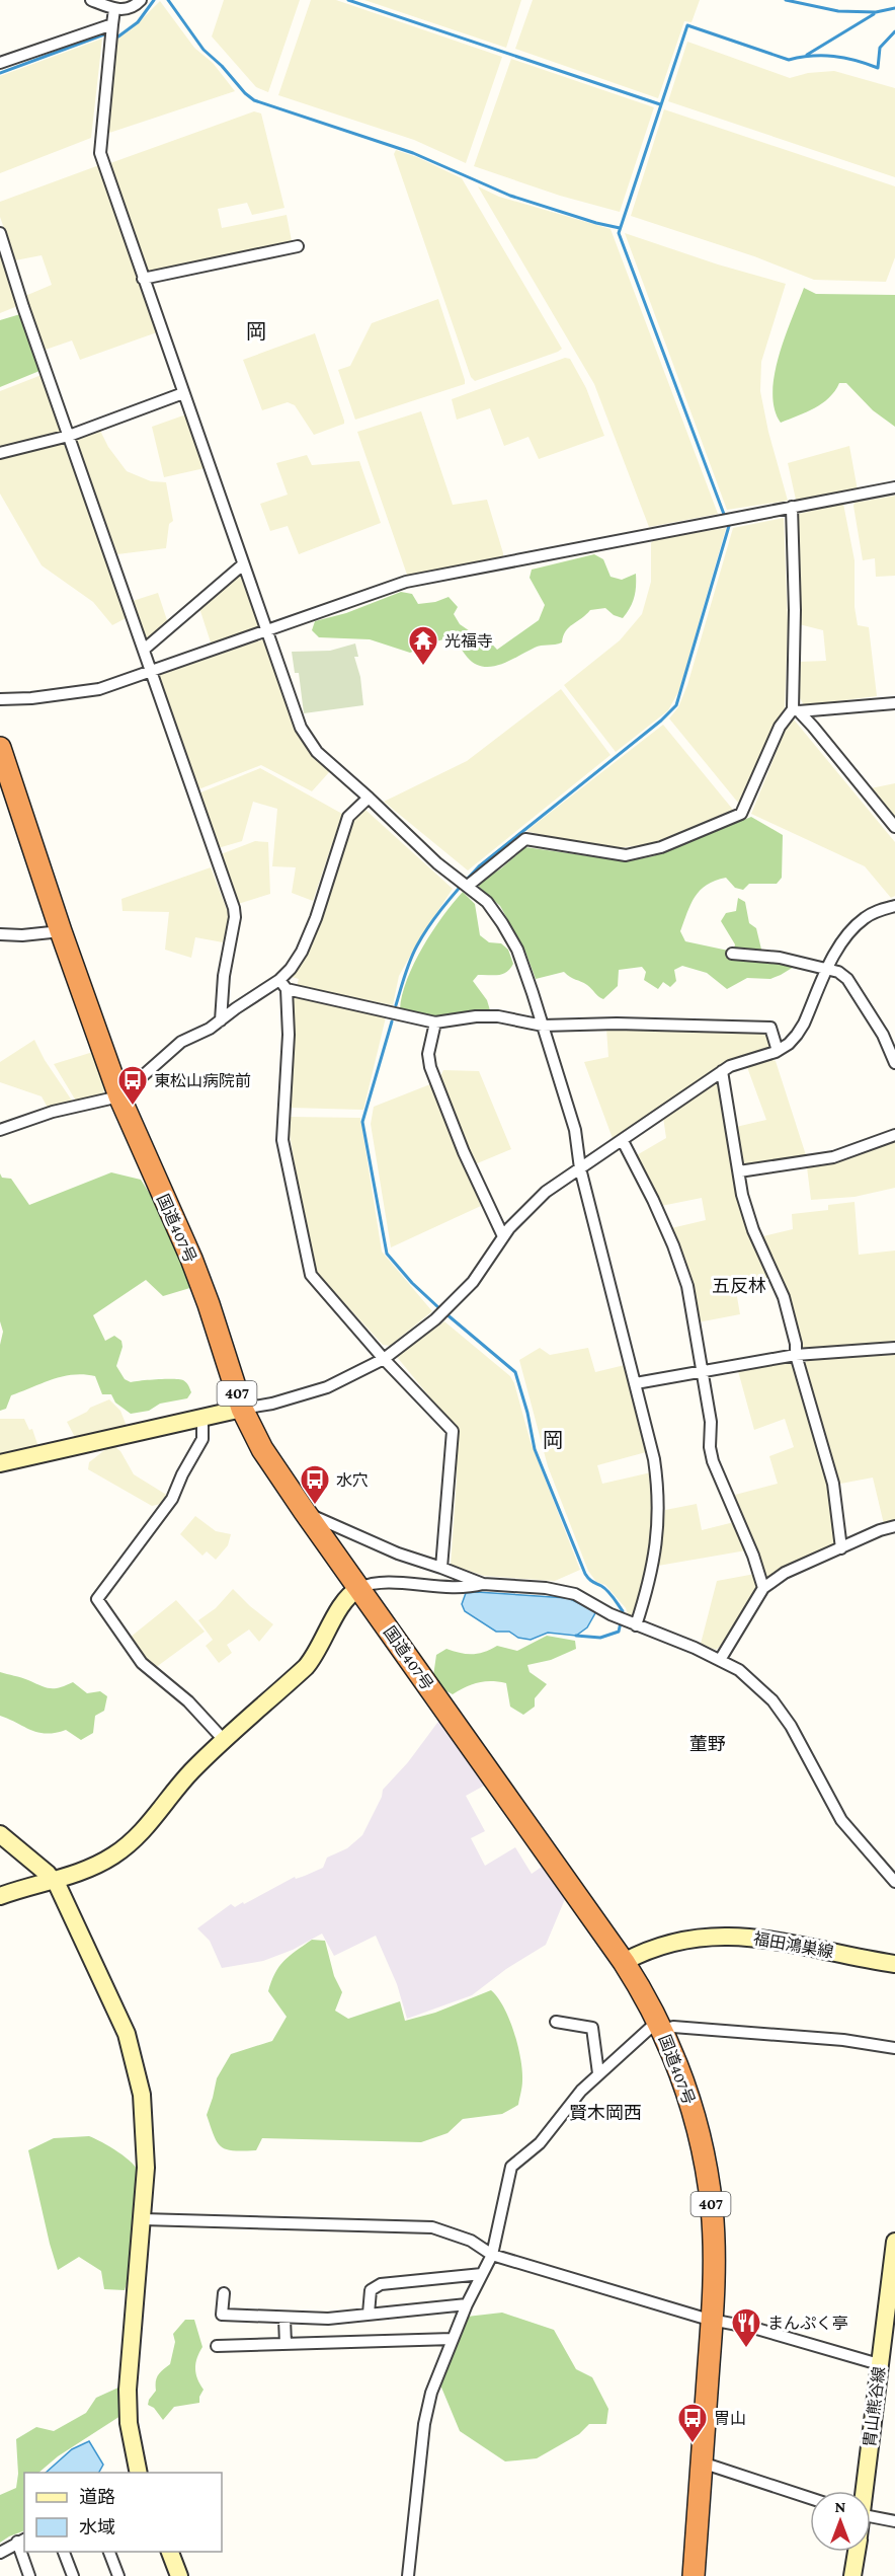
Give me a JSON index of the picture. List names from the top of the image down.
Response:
{
  "streets": {
    "highway": ["国道407号", "407"],
    "street": ["福田鴻巣線", "胄山熊谷線"]
  },
  "crossings": [
    ["国道407号", "福田鴻巣線"]
  ],
  "districts": [
    "岡",
    "五反林",
    "岡",
    "董野",
    "賢木岡西"
  ],
  "places": {
    "temple": ["光福寺"],
    "bus stop": ["東松山病院前", "水穴", "冑山"],
    "restaurant": ["まんぷく亭"]
  },
  "legend": ["道路", "水域"],
  "north": "top"
}
